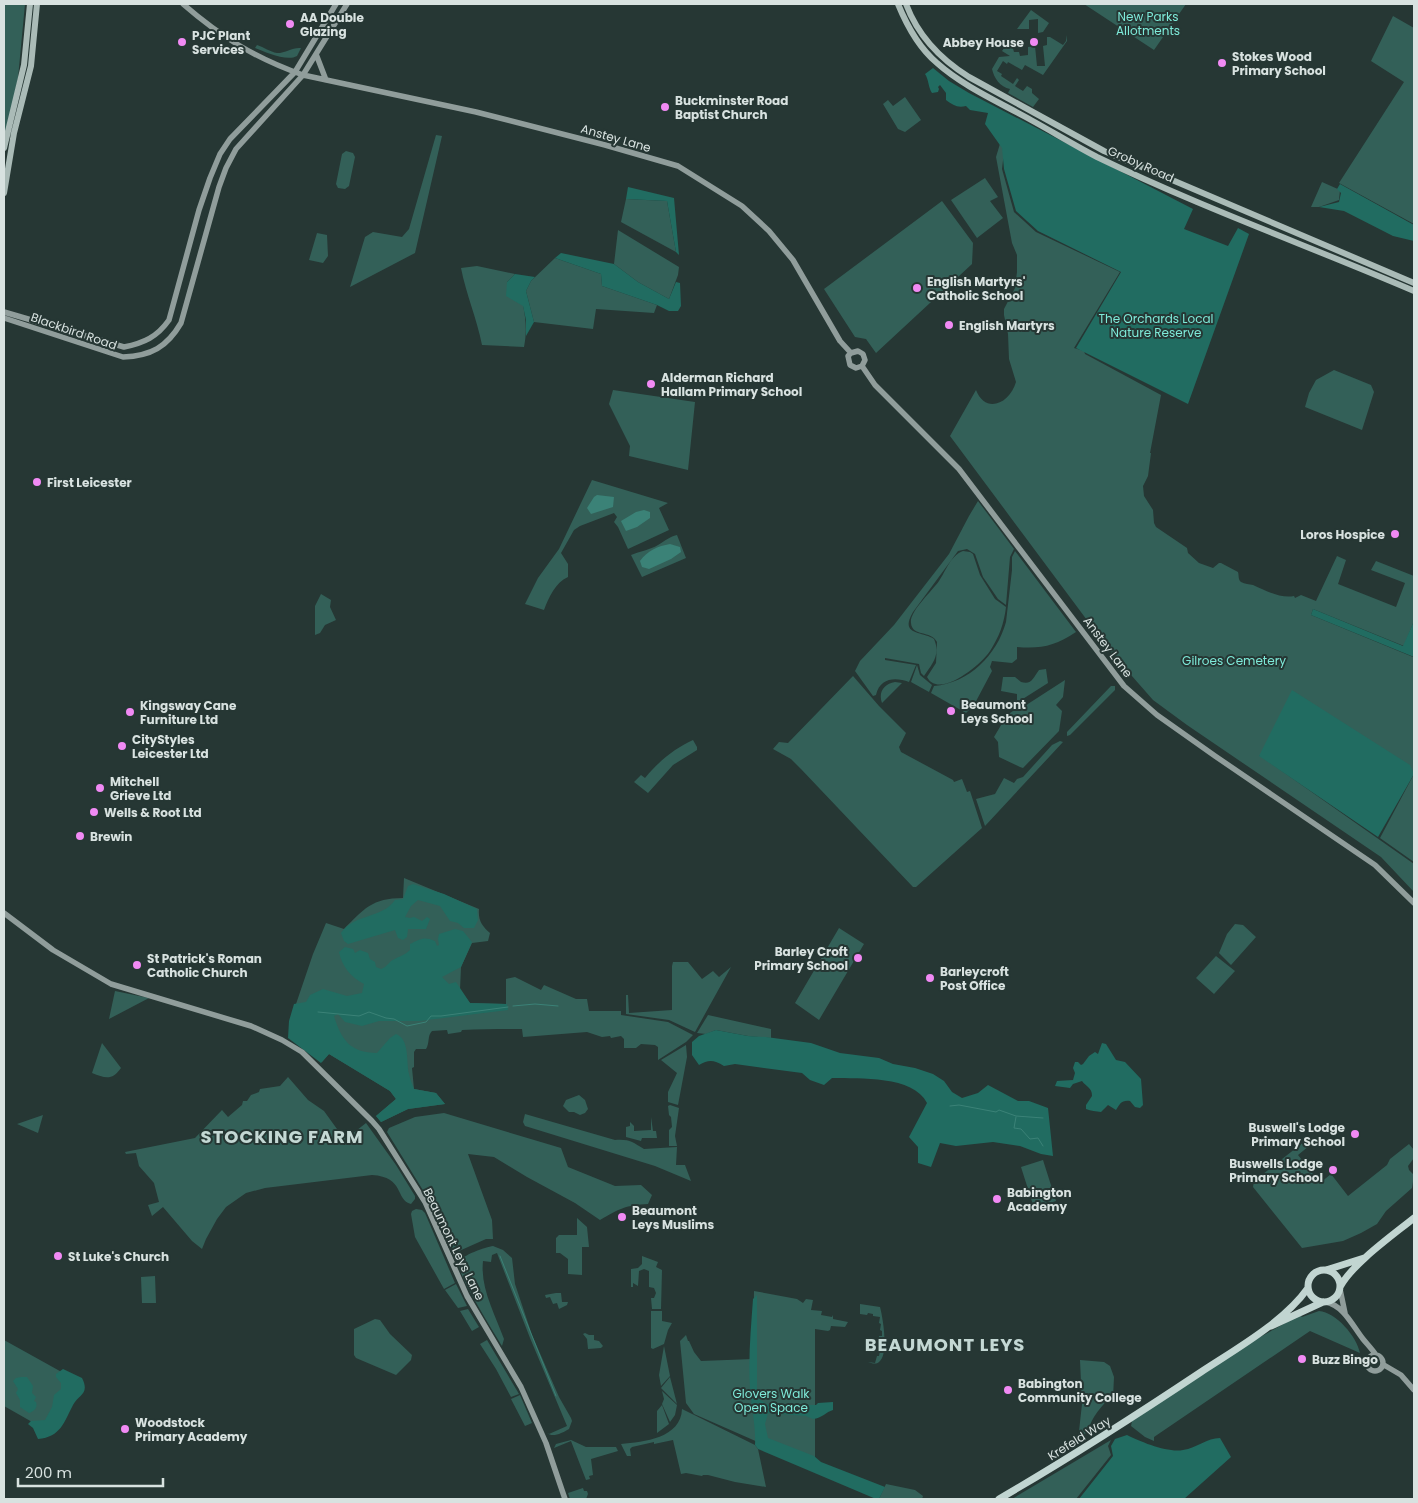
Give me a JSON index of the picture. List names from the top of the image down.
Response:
{
  "streets": {
    "highway": ["Krefeld Way"],
    "main road": ["Groby Road"],
    "street": ["Anstey Lane", "Blackbird Road", "Beaumont Leys Lane"]
  },
  "crossings": [
    ["Anstey Lane", "Blackbird Road"]
  ],
  "districts": ["STOCKING FARM", "BEAUMONT LEYS"],
  "parks": [
    "New Parks Allotments",
    "The Orchards Local Nature Reserve",
    "Gilroes Cemetery",
    "Glovers Walk Open Space"
  ],
  "places": [
    "AA Double Glazing",
    "PJC Plant Services",
    "Abbey House",
    "Stokes Wood Primary School",
    "Buckminster Road Baptist Church",
    "English Martyrs' Catholic School",
    "English Martyrs",
    "Alderman Richard Hallam Primary School",
    "First Leicester",
    "Loros Hospice",
    "Beaumont Leys School",
    "Kingsway Cane Furniture Ltd",
    "CityStyles Leicester Ltd",
    "Mitchell Grieve Ltd",
    "Wells & Root Ltd",
    "Brewin",
    "Barley Croft Primary School",
    "St Patrick's Roman Catholic Church",
    "Barleycroft Post Office",
    "Buswell's Lodge Primary School",
    "Buswells Lodge Primary School",
    "Babington Academy",
    "Beaumont Leys Muslims",
    "St Luke's Church",
    "Buzz Bingo",
    "Babington Community College",
    "Woodstock Primary Academy"
  ],
  "scale_bar": "200 m"
}
